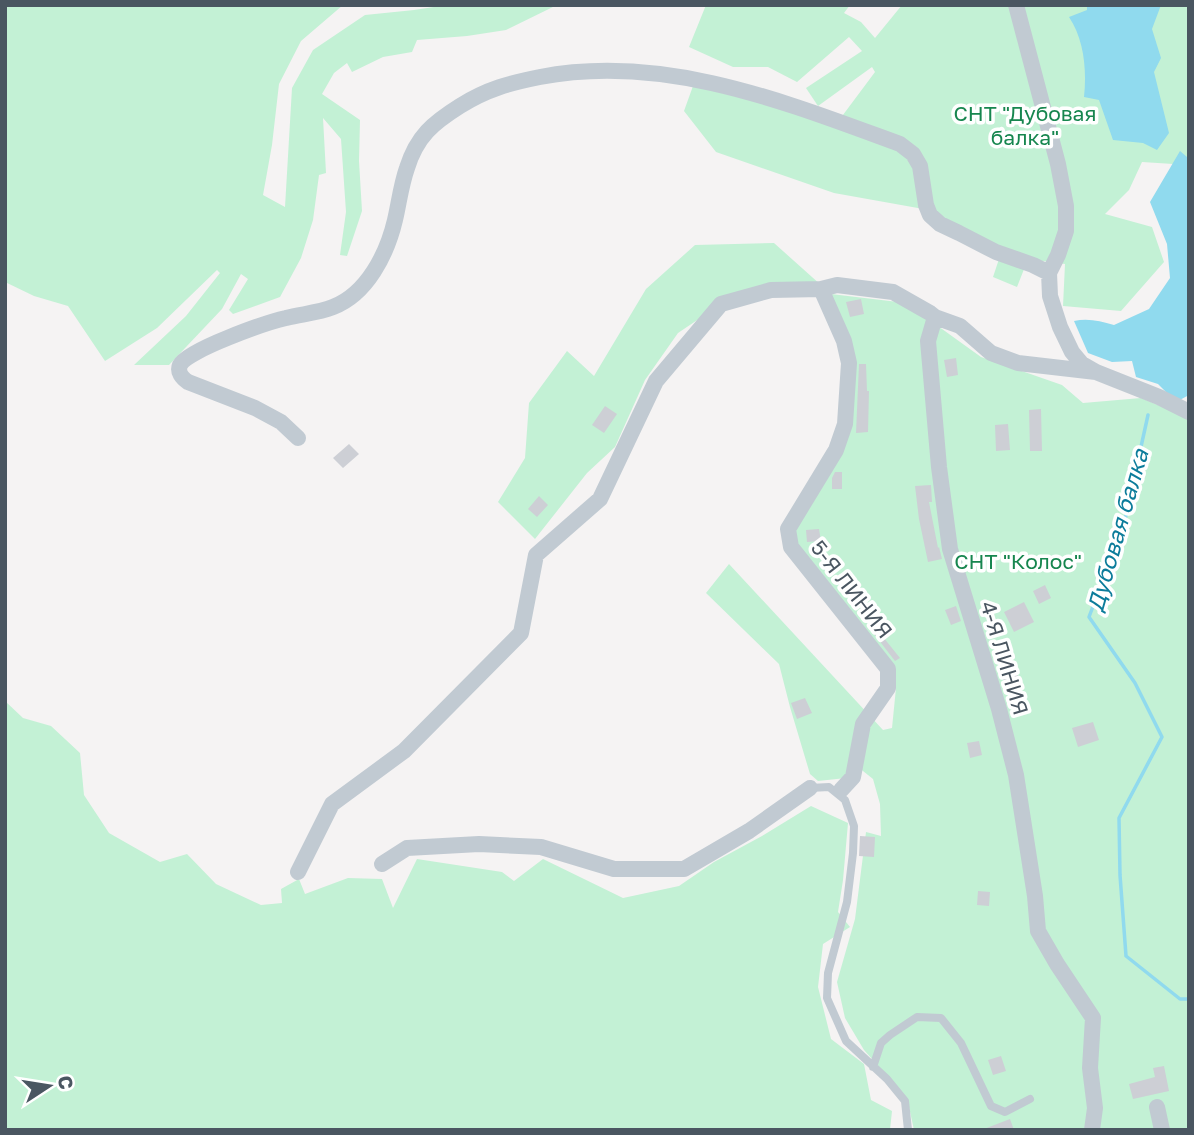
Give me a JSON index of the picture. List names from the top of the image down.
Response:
{
  "streets": {
    "street": ["5-Я ЛИНИЯ", "4-Я ЛИНИЯ"]
  },
  "water": ["Дубовая балка"],
  "parks": ["СНТ \"Дубовая балка\"", "СНТ \"Колос\""],
  "north": "right"
}
